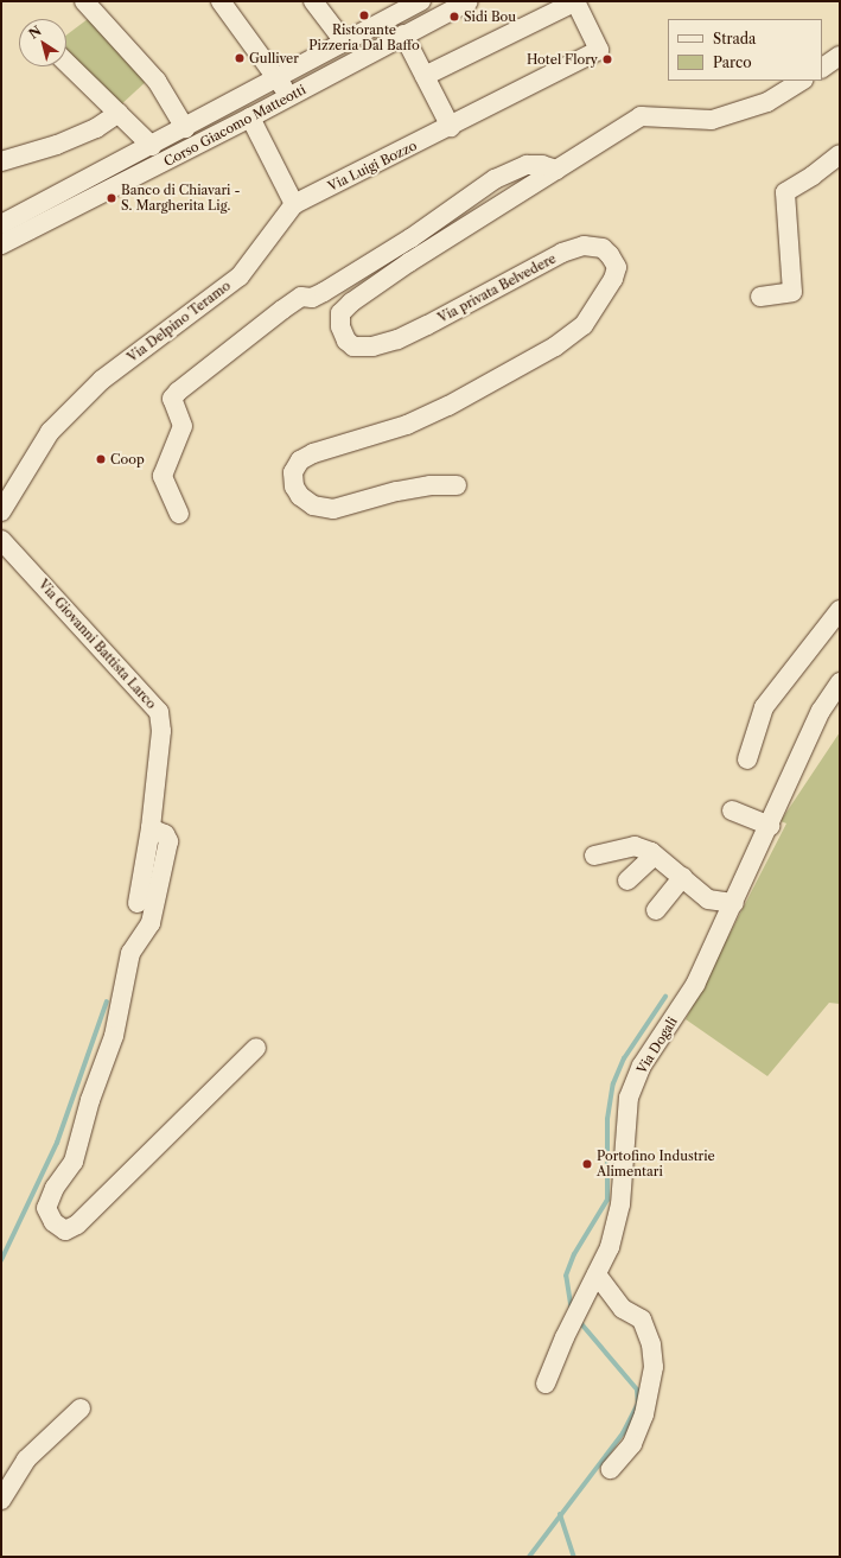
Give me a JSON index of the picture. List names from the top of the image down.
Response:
{
  "streets": {
    "street": [
      "Corso Giacomo Matteotti",
      "Via Luigi Bozzo",
      "Via privata Belvedere",
      "Via Delpino Teramo",
      "Via Giovanni Battista Larco",
      "Via Dogali"
    ]
  },
  "crossings": [
    ["Via Luigi Bozzo", "Via Delpino Teramo"]
  ],
  "places": [
    "Ristorante Pizzeria Dal Baffo",
    "Sidi Bou",
    "Gulliver",
    "Hotel Flory",
    "Banco di Chiavari - S. Margherita Lig.",
    "Coop",
    "Portofino Industrie Alimentari"
  ],
  "legend": ["Strada", "Parco"],
  "north": "top left"
}
